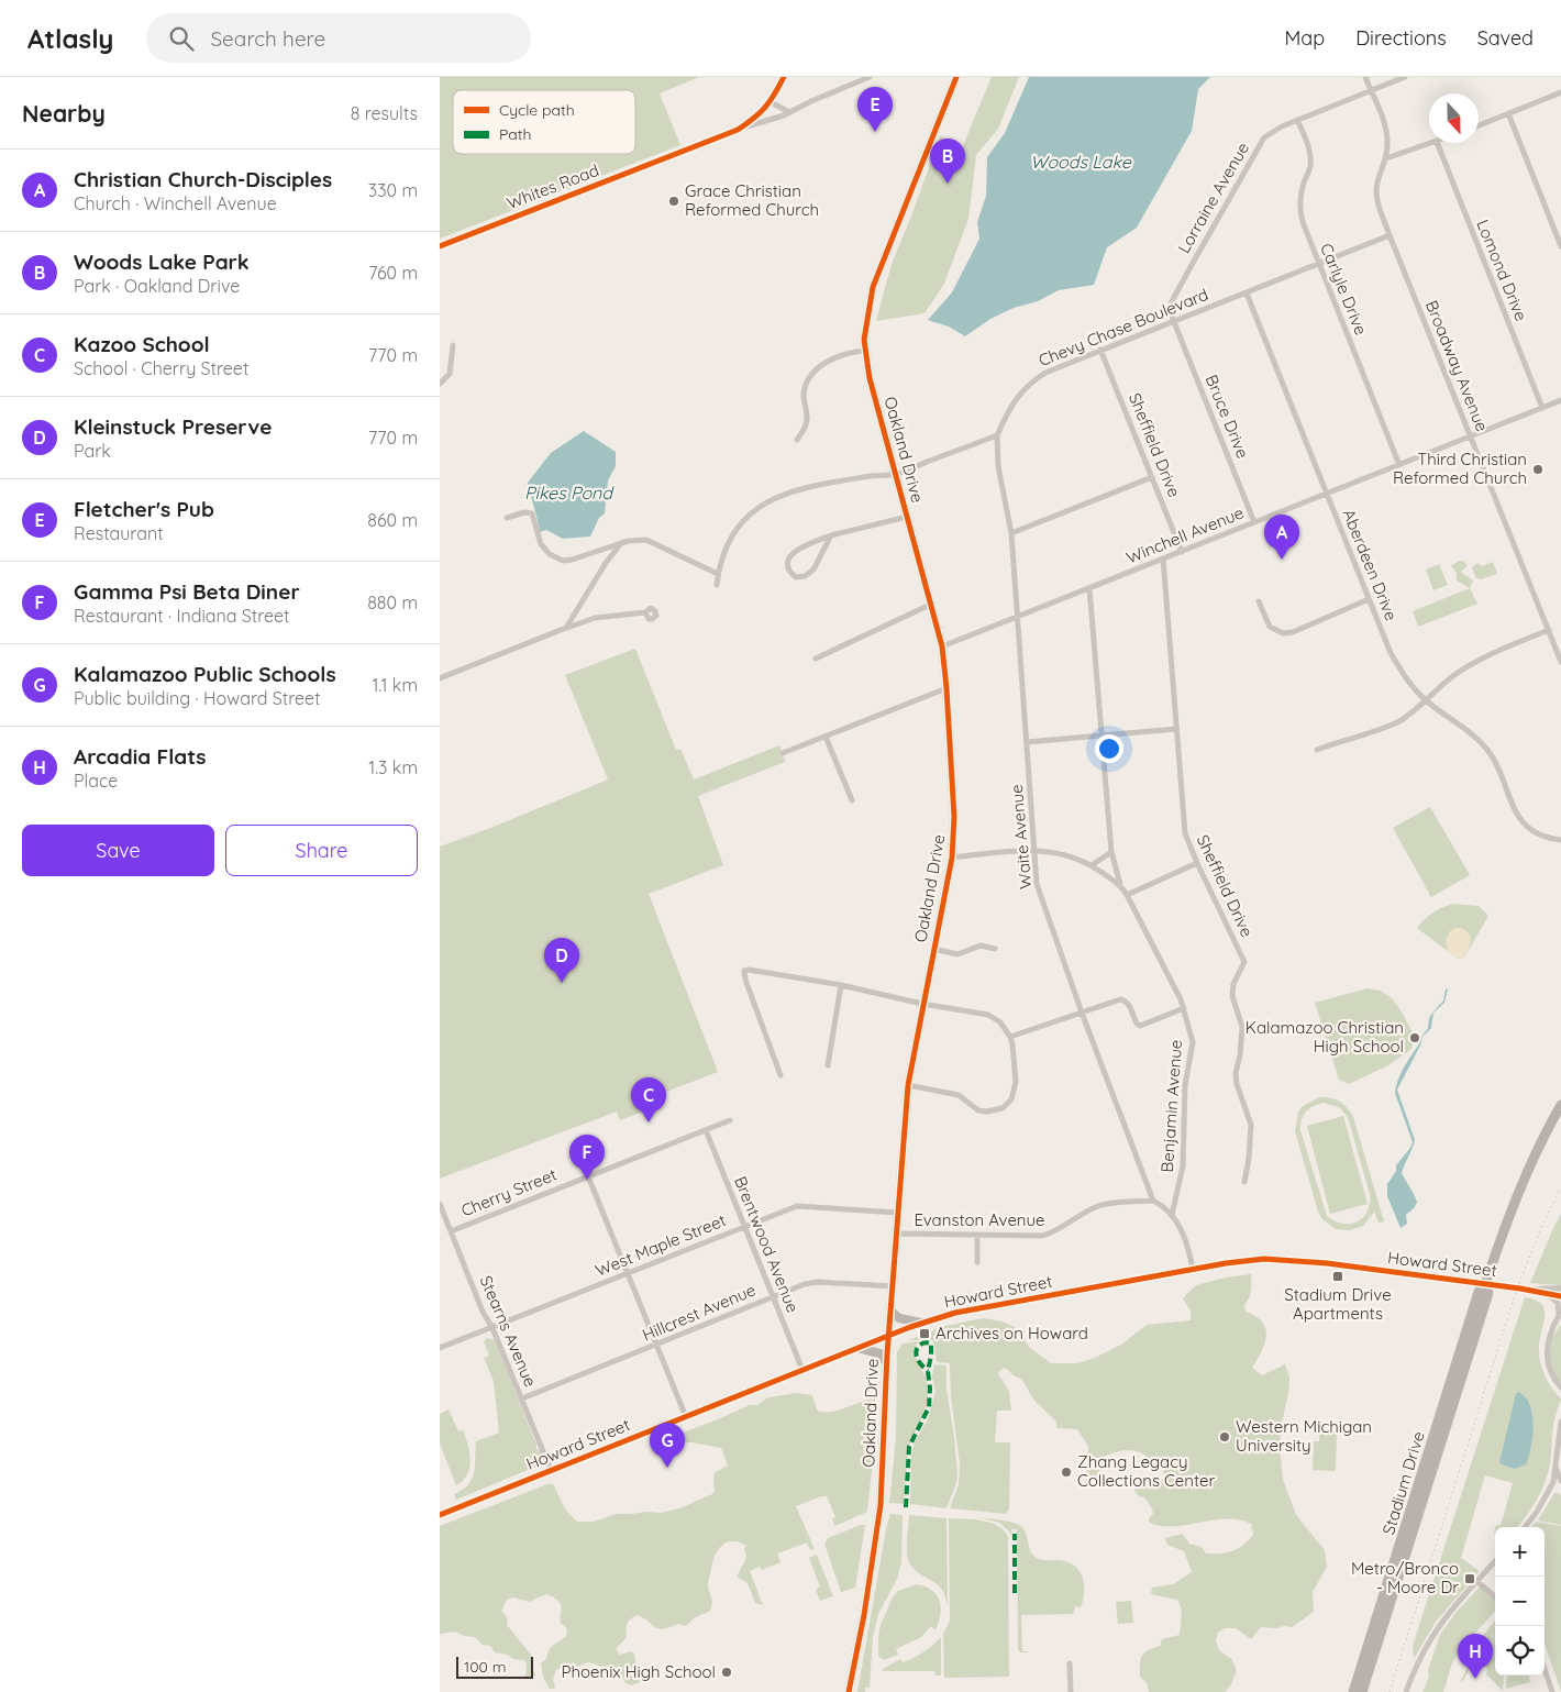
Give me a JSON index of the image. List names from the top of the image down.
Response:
{
  "streets": {
    "main road": ["Oakland Drive", "Stadium Drive"],
    "street": [
      "Whites Road",
      "Lorraine Avenue",
      "Lomond Drive",
      "Carlyle Drive",
      "Chevy Chase Boulevard",
      "Broadway Avenue",
      "Bruce Drive",
      "Sheffield Drive",
      "Winchell Avenue",
      "Aberdeen Drive",
      "Waite Avenue",
      "Benjamin Avenue",
      "Cherry Street",
      "Evanston Avenue",
      "Brentwood Avenue",
      "West Maple Street",
      "Howard Street",
      "Hillcrest Avenue",
      "Stearns Avenue"
    ]
  },
  "crossings": [
    ["Lorraine Avenue", "Carlyle Drive"],
    ["Lorraine Avenue", "Chevy Chase Boulevard"],
    ["Lorraine Avenue", "Broadway Avenue"],
    ["Lorraine Avenue", "Bruce Drive"],
    ["Lomond Drive", "Winchell Avenue"],
    ["Carlyle Drive", "Chevy Chase Boulevard"],
    ["Carlyle Drive", "Winchell Avenue"],
    ["Chevy Chase Boulevard", "Broadway Avenue"],
    ["Chevy Chase Boulevard", "Bruce Drive"],
    ["Chevy Chase Boulevard", "Sheffield Drive"],
    ["Chevy Chase Boulevard", "Aberdeen Drive"],
    ["Chevy Chase Boulevard", "Waite Avenue"],
    ["Broadway Avenue", "Winchell Avenue"],
    ["Bruce Drive", "Winchell Avenue"],
    ["Sheffield Drive", "Winchell Avenue"],
    ["Oakland Drive", "Winchell Avenue"],
    ["Oakland Drive", "Benjamin Avenue"],
    ["Oakland Drive", "Evanston Avenue"],
    ["Oakland Drive", "West Maple Street"],
    ["Oakland Drive", "Howard Street"],
    ["Oakland Drive", "Hillcrest Avenue"],
    ["Winchell Avenue", "Aberdeen Drive"],
    ["Winchell Avenue", "Waite Avenue"],
    ["Waite Avenue", "Benjamin Avenue"],
    ["Waite Avenue", "Evanston Avenue"],
    ["Cherry Street", "Brentwood Avenue"],
    ["Cherry Street", "Stearns Avenue"],
    ["Brentwood Avenue", "West Maple Street"],
    ["Brentwood Avenue", "Howard Street"],
    ["Brentwood Avenue", "Hillcrest Avenue"],
    ["West Maple Street", "Stearns Avenue"],
    ["Howard Street", "Stearns Avenue"],
    ["Howard Street", "Stadium Drive"],
    ["Hillcrest Avenue", "Stearns Avenue"]
  ],
  "water": ["Woods Lake", "Pikes Pond"],
  "places": {
    "other": [
      "Grace Christian Reformed Church",
      "Third Christian Reformed Church",
      "Kalamazoo Christian High School",
      "Western Michigan University",
      "Zhang Legacy Collections Center",
      "Phoenix High School"
    ],
    "transit": ["Stadium Drive Apartments", "Archives on Howard", "Metro/Bronco - Moore Dr"]
  },
  "legend": ["Cycle path", "Path"],
  "scale_bar": "100 m",
  "north": "bottom",
  "page": {
    "header": "Atlasly",
    "search": "Search here",
    "nav": ["Map", "Directions", "Saved"],
    "heading": ["Nearby", "8 results"],
    "pins": [
      "E",
      "B",
      "A",
      "D",
      "C",
      "F",
      "G",
      "H"
    ],
    "list": [
      {
        "mark": "A",
        "name": "Christian Church-Disciples",
        "note": "Church · Winchell Avenue",
        "value": "330 m"
      },
      {
        "mark": "B",
        "name": "Woods Lake Park",
        "note": "Park · Oakland Drive",
        "value": "760 m"
      },
      {
        "mark": "C",
        "name": "Kazoo School",
        "note": "School · Cherry Street",
        "value": "770 m"
      },
      {
        "mark": "D",
        "name": "Kleinstuck Preserve",
        "note": "Park",
        "value": "770 m"
      },
      {
        "mark": "E",
        "name": "Fletcher's Pub",
        "note": "Restaurant",
        "value": "860 m"
      },
      {
        "mark": "F",
        "name": "Gamma Psi Beta Diner",
        "note": "Restaurant · Indiana Street",
        "value": "880 m"
      },
      {
        "mark": "G",
        "name": "Kalamazoo Public Schools",
        "note": "Public building · Howard Street",
        "value": "1.1 km"
      },
      {
        "mark": "H",
        "name": "Arcadia Flats",
        "note": "Place",
        "value": "1.3 km"
      }
    ],
    "buttons": ["Save", "Share"],
    "map_buttons": ["+", "−"],
    "scale": "100 m"
  }
}
